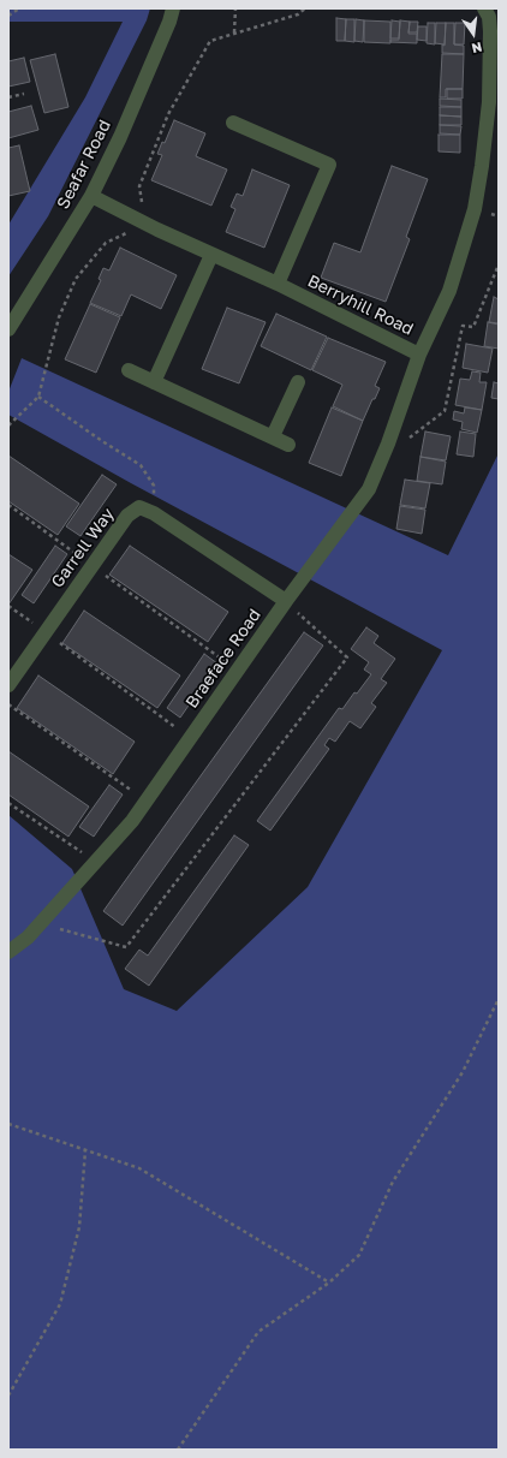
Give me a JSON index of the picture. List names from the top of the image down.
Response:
{
  "streets": {
    "street": [
      "Seafar Road",
      "Berryhill Road",
      "Garrell Way",
      "Braeface Road"
    ]
  },
  "crossings": [
    ["Seafar Road", "Berryhill Road"],
    ["Berryhill Road", "Braeface Road"]
  ],
  "north": "bottom"
}
